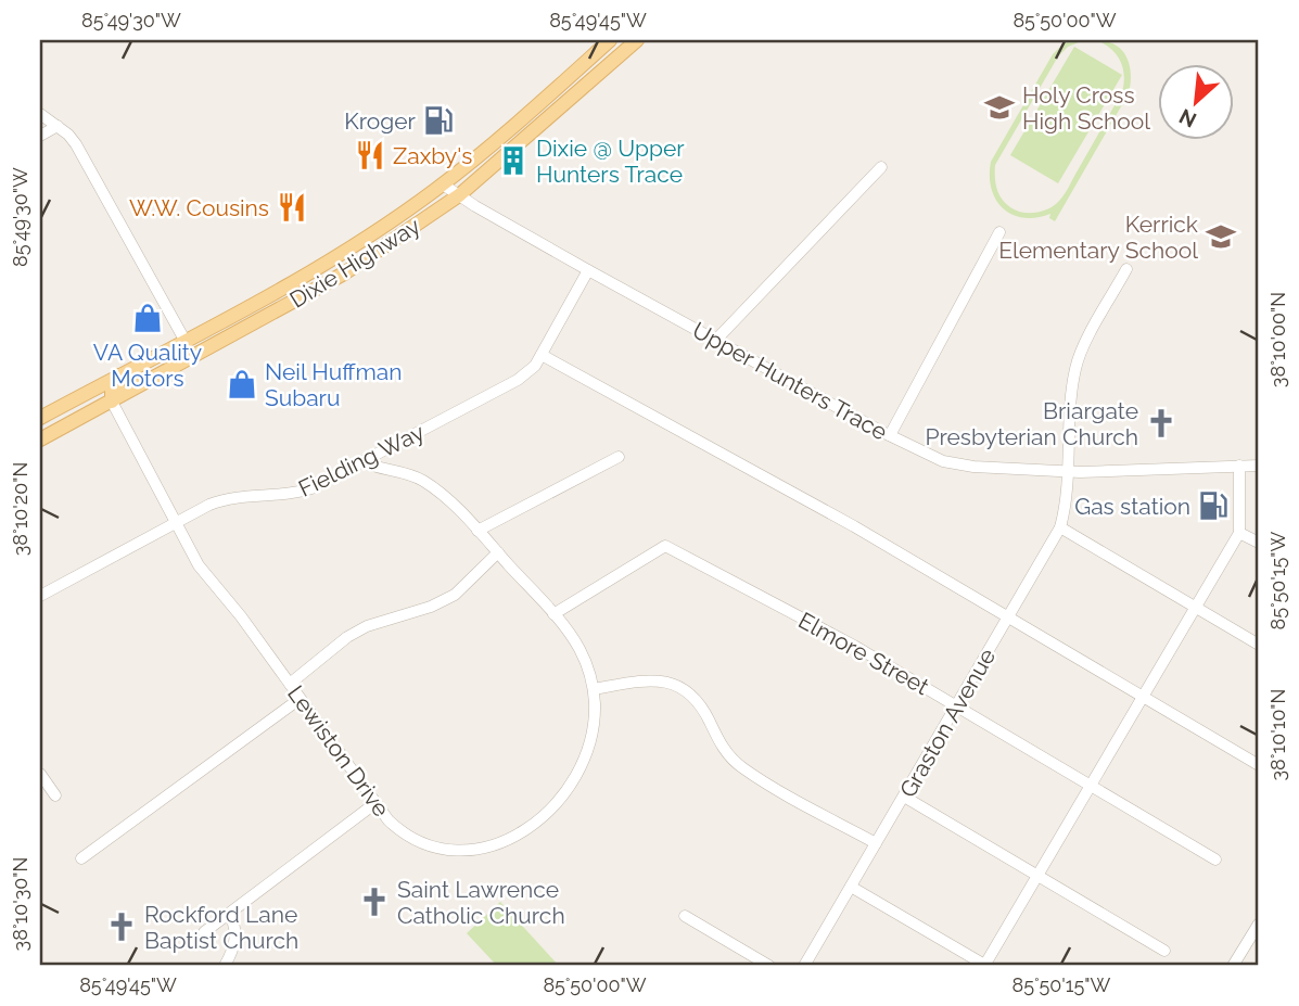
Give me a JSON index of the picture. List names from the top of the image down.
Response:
{
  "streets": {
    "main road": ["Dixie Highway"],
    "street": [
      "Upper Hunters Trace",
      "Fielding Way",
      "Elmore Street",
      "Graston Avenue",
      "Lewiston Drive"
    ]
  },
  "crossings": [
    ["Dixie Highway", "Upper Hunters Trace"],
    ["Dixie Highway", "Lewiston Drive"],
    ["Upper Hunters Trace", "Fielding Way"],
    ["Upper Hunters Trace", "Graston Avenue"],
    ["Fielding Way", "Lewiston Drive"],
    ["Elmore Street", "Graston Avenue"],
    ["Elmore Street", "Lewiston Drive"]
  ],
  "places": {
    "school or university": ["Holy Cross High School", "Kerrick Elementary School"],
    "fuel station": ["Kroger", "Gas station"],
    "restaurant": ["Zaxby's", "W.W. Cousins"],
    "building": ["Dixie @ Upper Hunters Trace"],
    "shop": ["VA Quality Motors", "Neil Huffman Subaru"],
    "church": ["Briargate Presbyterian Church", "Saint Lawrence Catholic Church", "Rockford Lane Baptist Church"]
  },
  "north": "bottom left",
  "coordinates": [
    "85°49'30\"W",
    "85°49'45\"W",
    "85°50'00\"W",
    "38°10'00\"N",
    "38°10'20\"N",
    "85°50'15\"W",
    "38°10'10\"N",
    "38°10'30\"N"
  ]
}
